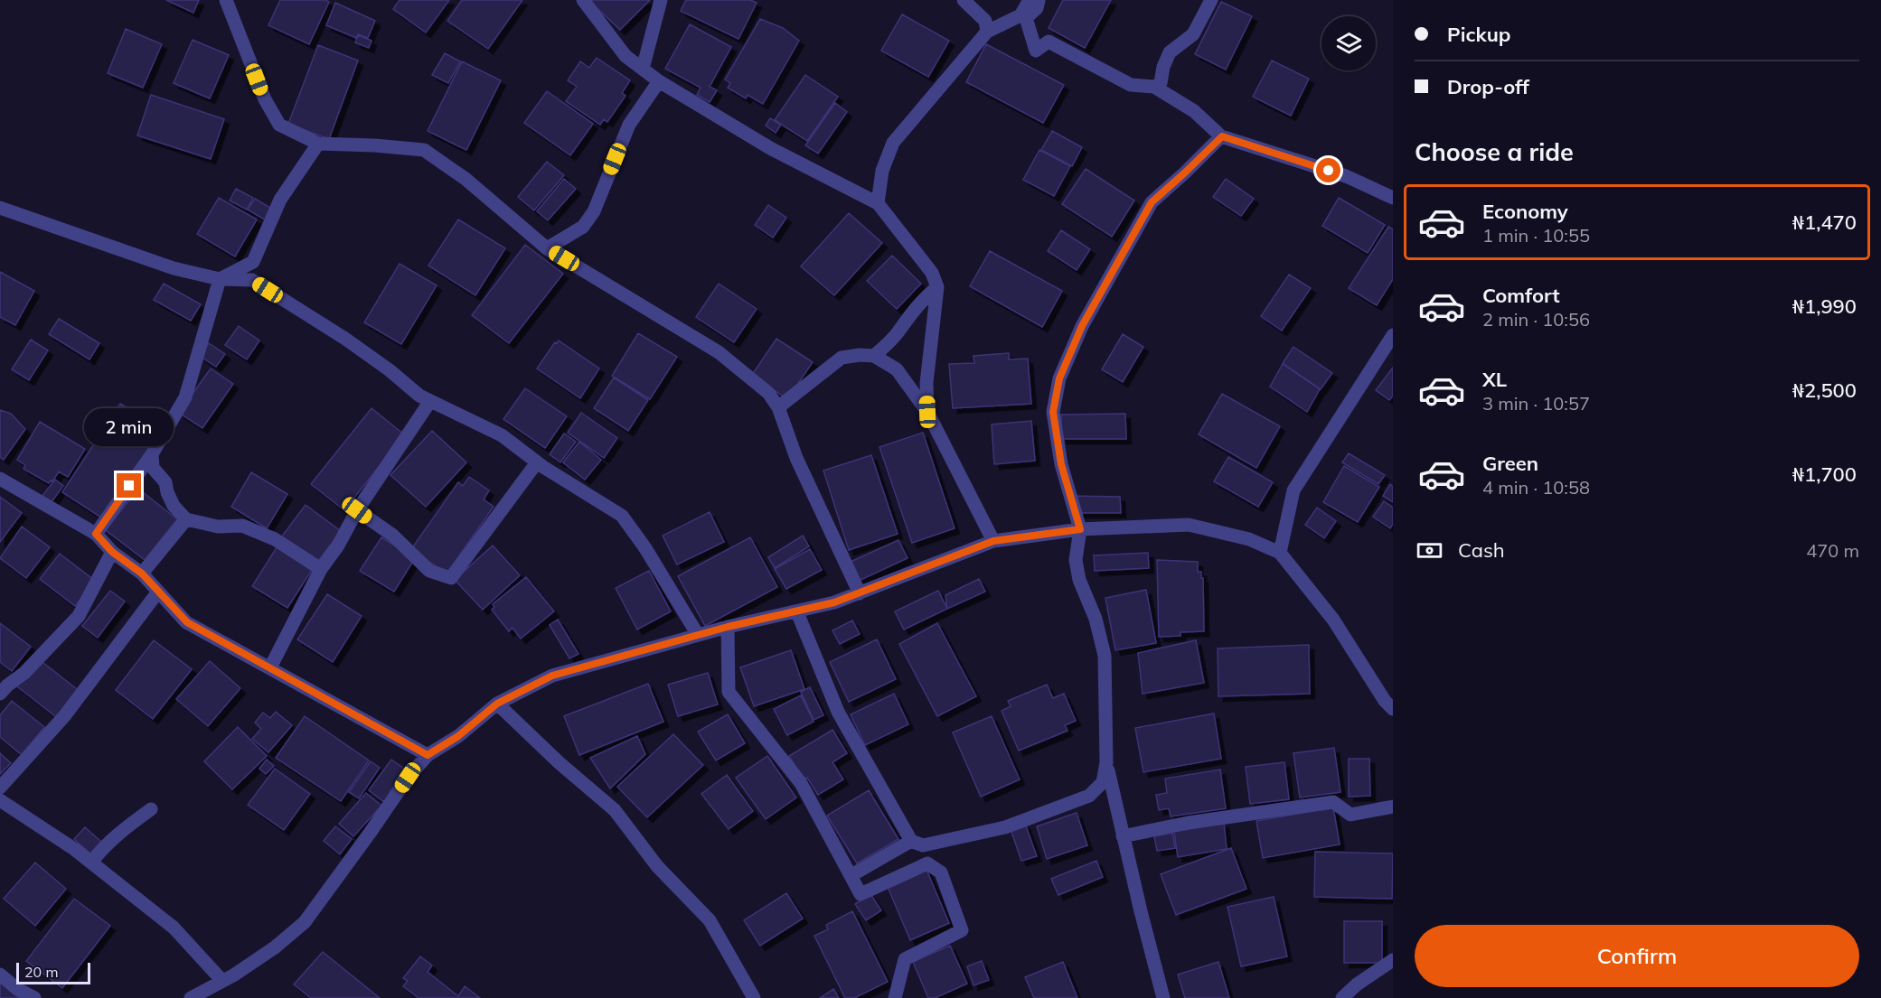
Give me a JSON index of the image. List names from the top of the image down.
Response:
{
  "scale_bar": "20 m",
  "page": {
    "banner": ["Pickup", "Drop-off"],
    "heading": "Choose a ride",
    "list": [
      {
        "name": "Economy",
        "note": "1 min · 10:55",
        "value": "₦1,470"
      },
      {
        "name": "Comfort",
        "note": "2 min · 10:56",
        "value": "₦1,990"
      },
      {
        "name": "XL",
        "note": "3 min · 10:57",
        "value": "₦2,500"
      },
      {
        "name": "Green",
        "note": "4 min · 10:58",
        "value": "₦1,700"
      }
    ],
    "bubble": "2 min",
    "pay": ["Cash", "470 m"],
    "buttons": "Confirm",
    "scale": "20 m"
  }
}
